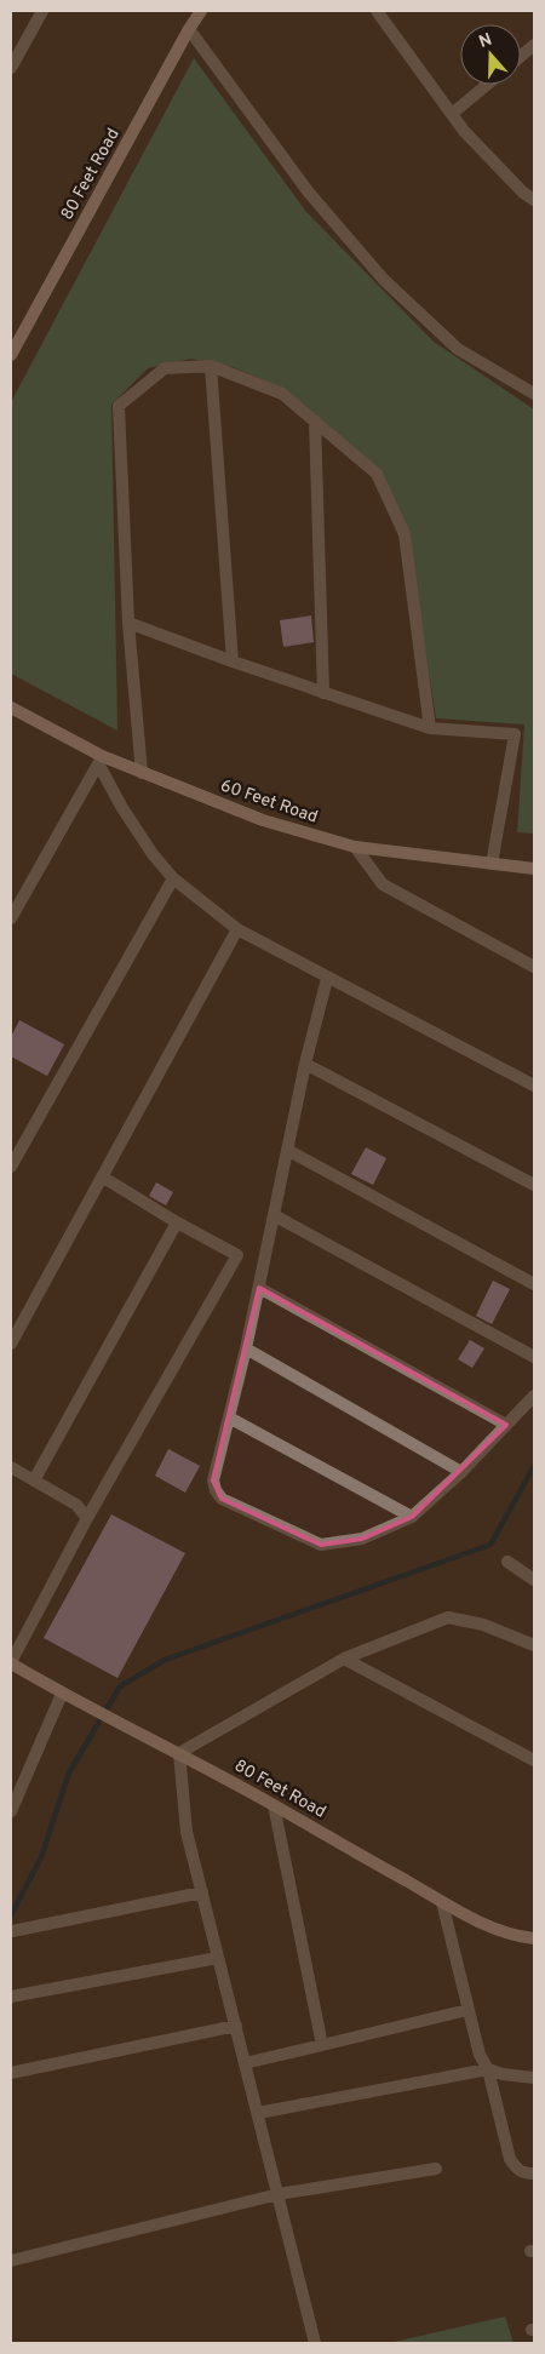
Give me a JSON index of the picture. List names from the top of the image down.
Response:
{
  "streets": {
    "street": ["80 Feet Road", "60 Feet Road"]
  },
  "north": "top"
}
